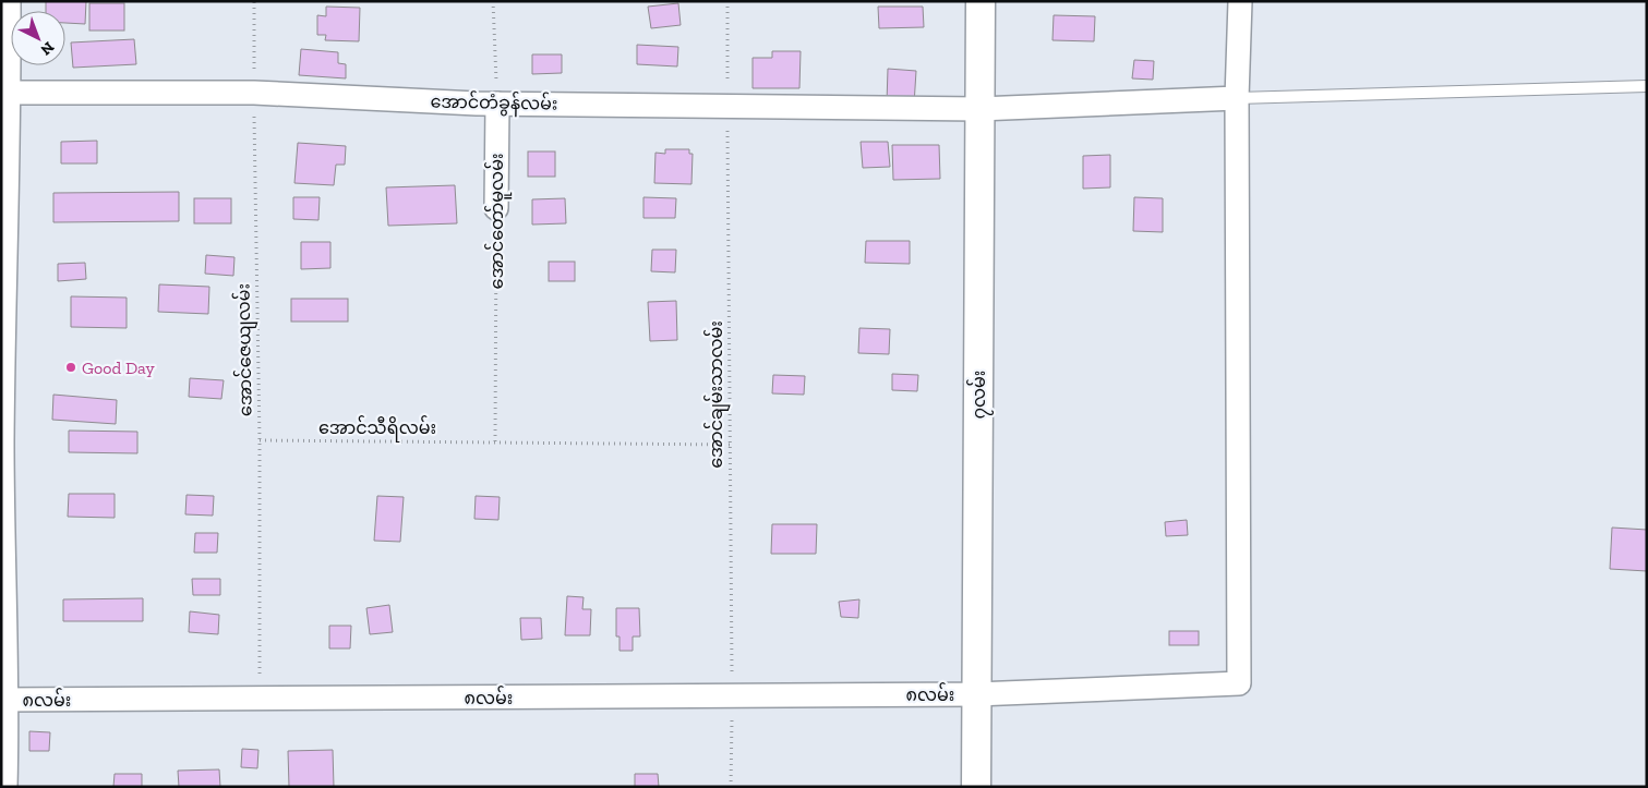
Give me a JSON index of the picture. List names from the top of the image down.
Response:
{
  "streets": {
    "street": [
      "အောင်တံခွန်လမ်း",
      "အောင်တော်မူလမ်း",
      "၇လမ်း",
      "၈လမ်း"
    ],
    "path": ["အောင်ဇေယျလမ်း", "အောင်ချမ်းသာလမ်း", "အောင်သီရိလမ်း"]
  },
  "crossings": [
    ["အောင်တံခွန်လမ်း", "အောင်တော်မူလမ်း"],
    ["အောင်တံခွန်လမ်း", "အောင်ဇေယျလမ်း"],
    ["အောင်တံခွန်လမ်း", "အောင်ချမ်းသာလမ်း"],
    ["အောင်တံခွန်လမ်း", "၇လမ်း"],
    ["အောင်တံခွန်လမ်း", "၈လမ်း"],
    ["အောင်တော်မူလမ်း", "အောင်သီရိလမ်း"],
    ["အောင်ဇေယျလမ်း", "အောင်သီရိလမ်း"],
    ["အောင်ဇေယျလမ်း", "၈လမ်း"],
    ["အောင်ချမ်းသာလမ်း", "အောင်သီရိလမ်း"],
    ["အောင်ချမ်းသာလမ်း", "၈လမ်း"],
    ["၇လမ်း", "၈လမ်း"]
  ],
  "places": ["Good Day"],
  "north": "bottom right"
}
